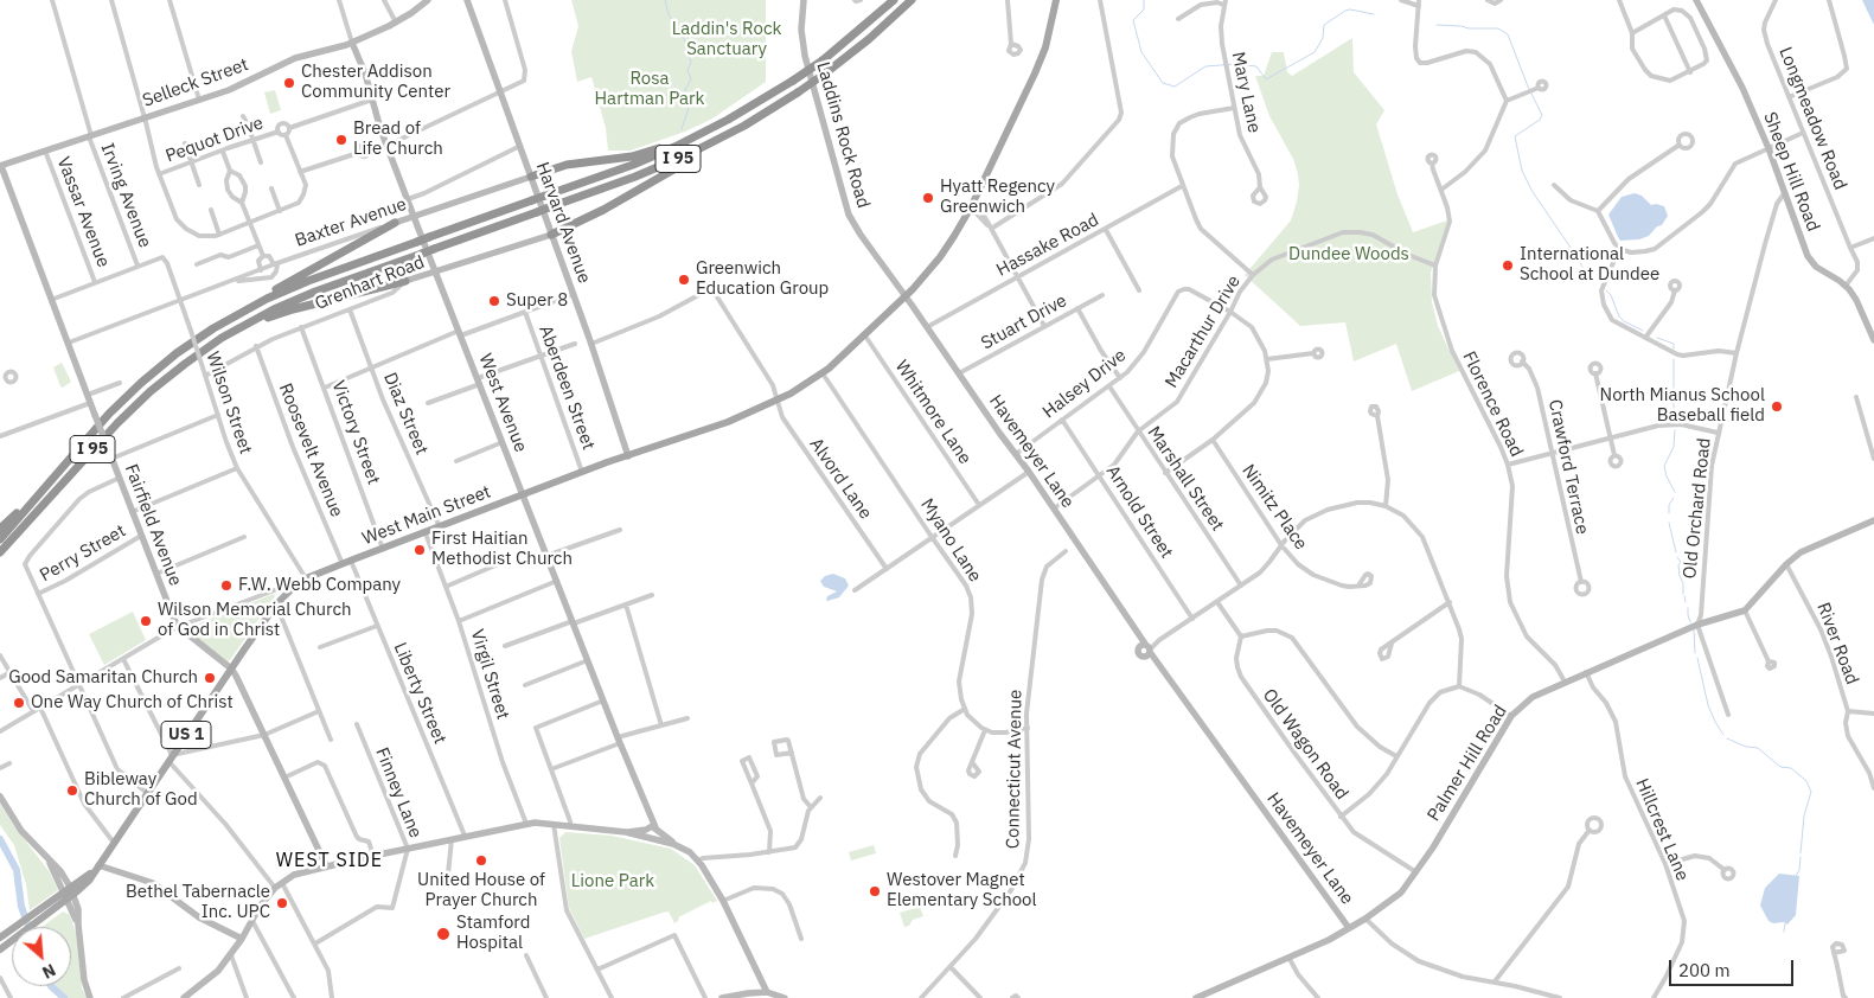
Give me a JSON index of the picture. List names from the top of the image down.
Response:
{
  "streets": {
    "highway": ["I 95"],
    "main road": [
      "Selleck Street",
      "Laddins Rock Road",
      "Sheep Hill Road",
      "Baxter Avenue",
      "Harvard Avenue",
      "Grenhart Road",
      "West Avenue",
      "Havemeyer Lane",
      "West Main Street",
      "Fairfield Avenue",
      "US 1",
      "Palmer Hill Road"
    ],
    "street": [
      "Mary Lane",
      "Longmeadow Road",
      "Pequot Drive",
      "Irving Avenue",
      "Vassar Avenue",
      "Hassake Road",
      "Stuart Drive",
      "Macarthur Drive",
      "Halsey Drive",
      "Aberdeen Street",
      "Wilson Street",
      "Florence Road",
      "Whitmore Lane",
      "Diaz Street",
      "Victory Street",
      "Roosevelt Avenue",
      "Crawford Terrace",
      "Alvord Lane",
      "Marshall Street",
      "Nimitz Place",
      "Old Orchard Road",
      "Arnold Street",
      "Myano Lane",
      "Perry Street",
      "River Road",
      "Virgil Street",
      "Liberty Street",
      "Old Wagon Road",
      "Connecticut Avenue",
      "Finney Lane",
      "Hillcrest Lane"
    ]
  },
  "crossings": [
    ["Selleck Street", "Irving Avenue"],
    ["Selleck Street", "Vassar Avenue"],
    ["Selleck Street", "West Avenue"],
    ["Selleck Street", "Fairfield Avenue"],
    ["Longmeadow Road", "Sheep Hill Road"],
    ["Laddins Rock Road", "Havemeyer Lane"],
    ["Laddins Rock Road", "West Main Street"],
    ["Laddins Rock Road", "US 1"],
    ["Sheep Hill Road", "Old Orchard Road"],
    ["Irving Avenue", "Wilson Street"],
    ["Baxter Avenue", "Harvard Avenue"],
    ["Baxter Avenue", "Wilson Street"],
    ["Baxter Avenue", "West Avenue"],
    ["Baxter Avenue", "Fairfield Avenue"],
    ["Harvard Avenue", "Grenhart Road"],
    ["Harvard Avenue", "Alvord Lane"],
    ["Harvard Avenue", "West Main Street"],
    ["Hassake Road", "Havemeyer Lane"],
    ["Grenhart Road", "Wilson Street"],
    ["Grenhart Road", "West Avenue"],
    ["Grenhart Road", "Diaz Street"],
    ["Grenhart Road", "Victory Street"],
    ["Grenhart Road", "Roosevelt Avenue"],
    ["Stuart Drive", "Havemeyer Lane"],
    ["Macarthur Drive", "Halsey Drive"],
    ["Macarthur Drive", "Florence Road"],
    ["Macarthur Drive", "Havemeyer Lane"],
    ["Macarthur Drive", "Marshall Street"],
    ["Macarthur Drive", "Arnold Street"],
    ["Halsey Drive", "Havemeyer Lane"],
    ["Halsey Drive", "Marshall Street"],
    ["Halsey Drive", "Arnold Street"],
    ["Aberdeen Street", "West Main Street"],
    ["Wilson Street", "West Main Street"],
    ["West Avenue", "West Main Street"],
    ["Florence Road", "Palmer Hill Road"],
    ["Whitmore Lane", "West Main Street"],
    ["Diaz Street", "West Main Street"],
    ["Victory Street", "West Main Street"],
    ["Roosevelt Avenue", "West Main Street"],
    ["Roosevelt Avenue", "Liberty Street"],
    ["Havemeyer Lane", "West Main Street"],
    ["Havemeyer Lane", "US 1"],
    ["Havemeyer Lane", "Palmer Hill Road"],
    ["Alvord Lane", "West Main Street"],
    ["Old Orchard Road", "Palmer Hill Road"],
    ["West Main Street", "Fairfield Avenue"],
    ["West Main Street", "Myano Lane"],
    ["West Main Street", "Virgil Street"],
    ["West Main Street", "Liberty Street"],
    ["West Main Street", "US 1"],
    ["Fairfield Avenue", "Perry Street"],
    ["River Road", "Palmer Hill Road"],
    ["Old Wagon Road", "Palmer Hill Road"],
    ["Palmer Hill Road", "Hillcrest Lane"]
  ],
  "districts": ["WEST SIDE"],
  "parks": [
    "Laddin's Rock Sanctuary",
    "Rosa Hartman Park",
    "Dundee Woods",
    "Lione Park"
  ],
  "places": [
    "Chester Addison Community Center",
    "Bread of Life Church",
    "Hyatt Regency Greenwich",
    "International School at Dundee",
    "Greenwich Education Group",
    "Super 8",
    "North Mianus School Baseball field",
    "First Haitian Methodist Church",
    "F.W. Webb Company",
    "Wilson Memorial Church of God in Christ",
    "Good Samaritan Church",
    "One Way Church of Christ",
    "Bibleway Church of God",
    "United House of Prayer Church",
    "Westover Magnet Elementary School",
    "Bethel Tabernacle Inc. UPC",
    "Stamford Hospital"
  ],
  "scale_bar": "200 m",
  "north": "bottom right"
}
